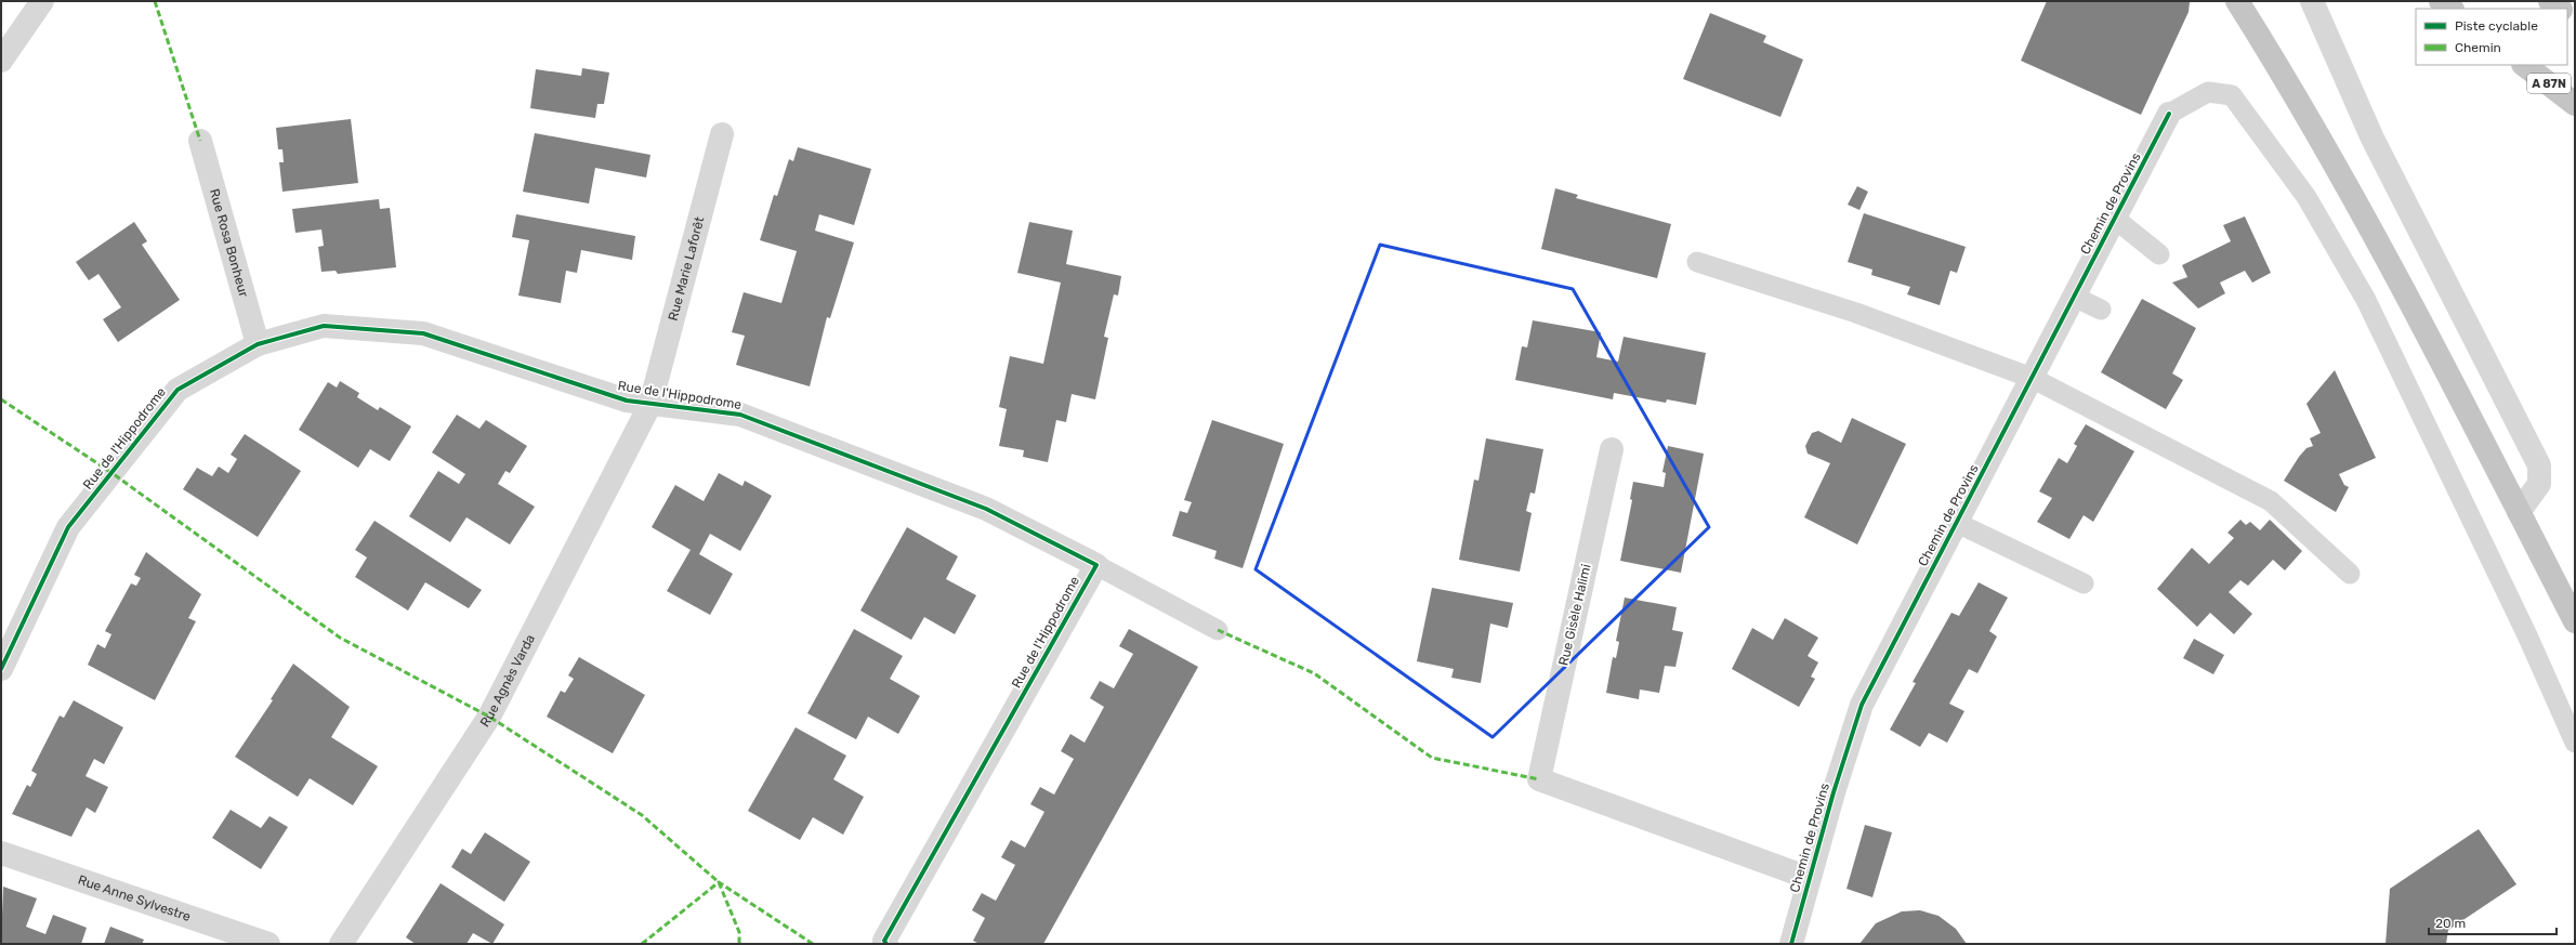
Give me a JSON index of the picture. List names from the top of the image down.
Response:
{
  "streets": {
    "highway": ["A 87N"],
    "street": [
      "Chemin de Provins",
      "Rue Rosa Bonheur",
      "Rue Marie Laforêt",
      "Rue de l'Hippodrome",
      "Rue Gisèle Halimi",
      "Rue Agnès Varda",
      "Rue Anne Sylvestre"
    ]
  },
  "crossings": [
    ["Chemin de Provins", "Rue Gisèle Halimi"],
    ["Rue Rosa Bonheur", "Rue de l'Hippodrome"],
    ["Rue Marie Laforêt", "Rue de l'Hippodrome"],
    ["Rue Marie Laforêt", "Rue Agnès Varda"],
    ["Rue de l'Hippodrome", "Rue Agnès Varda"]
  ],
  "legend": ["Piste cyclable", "Chemin"],
  "scale_bar": "20 m"
}
